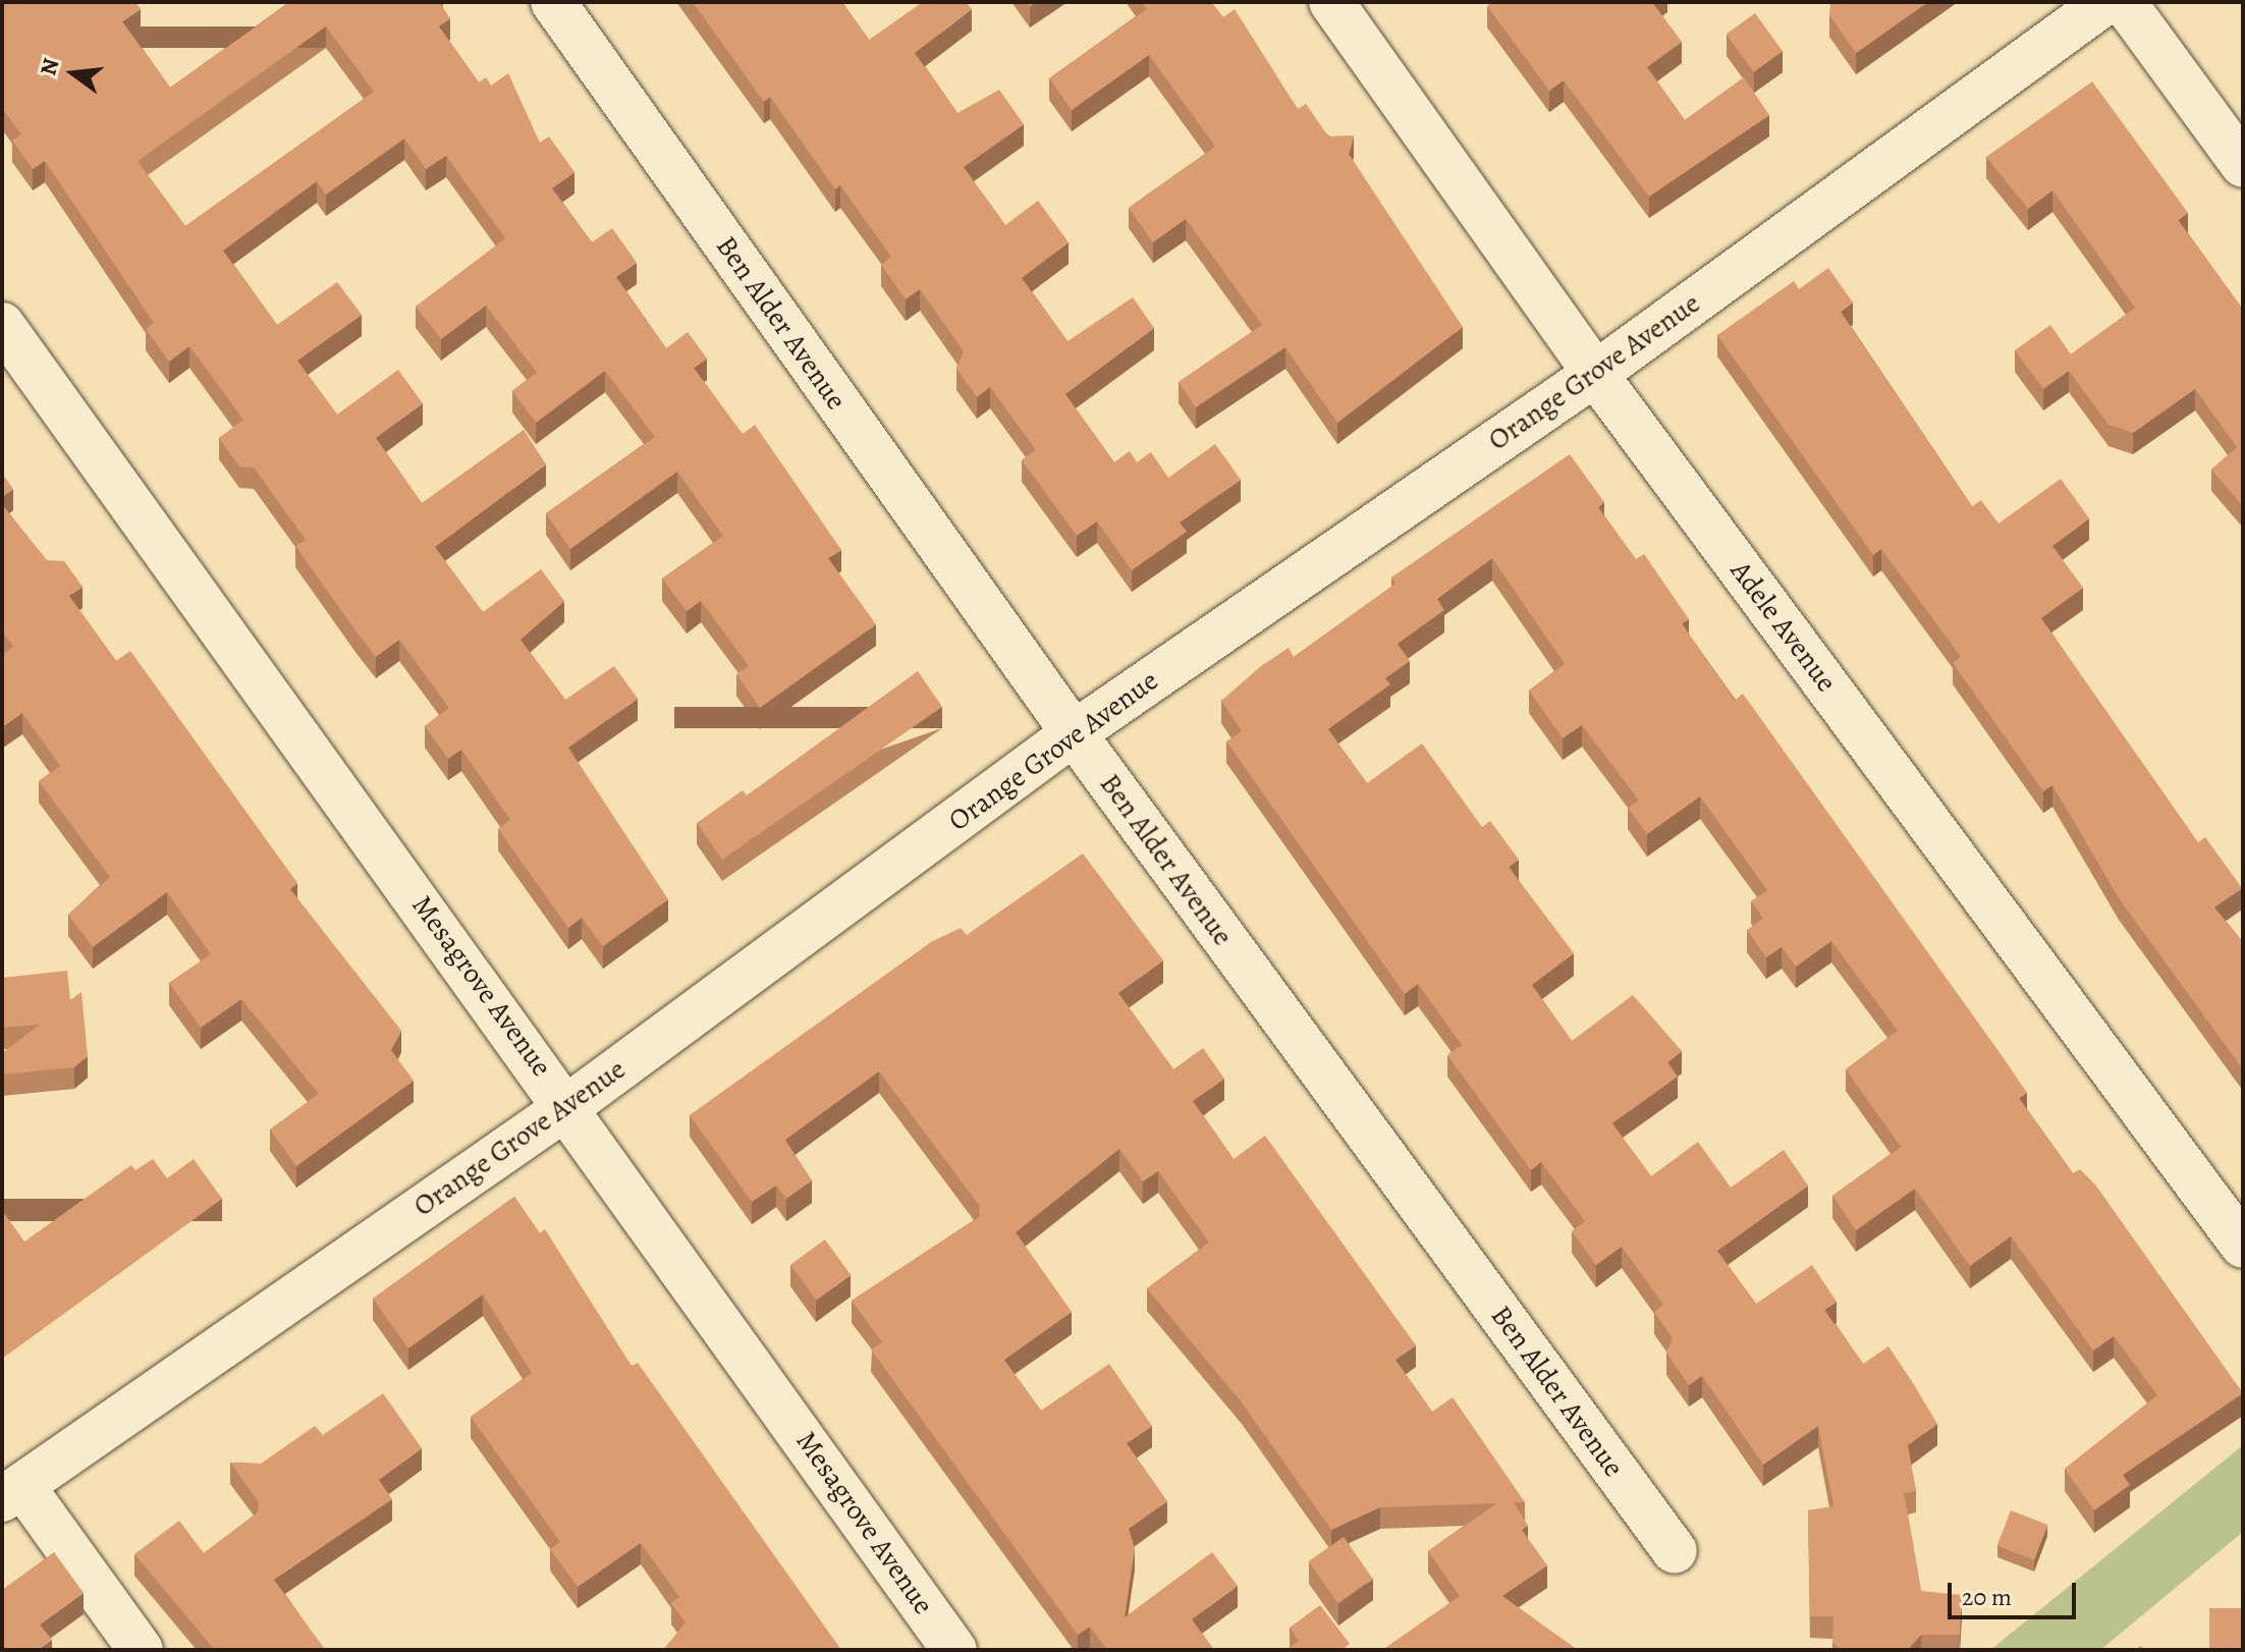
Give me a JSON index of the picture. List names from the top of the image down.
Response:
{
  "streets": {
    "street": [
      "Ben Alder Avenue",
      "Orange Grove Avenue",
      "Adele Avenue",
      "Mesagrove Avenue"
    ]
  },
  "crossings": [
    ["Ben Alder Avenue", "Orange Grove Avenue"],
    ["Orange Grove Avenue", "Adele Avenue"],
    ["Orange Grove Avenue", "Mesagrove Avenue"]
  ],
  "scale_bar": "20 m",
  "north": "left"
}
